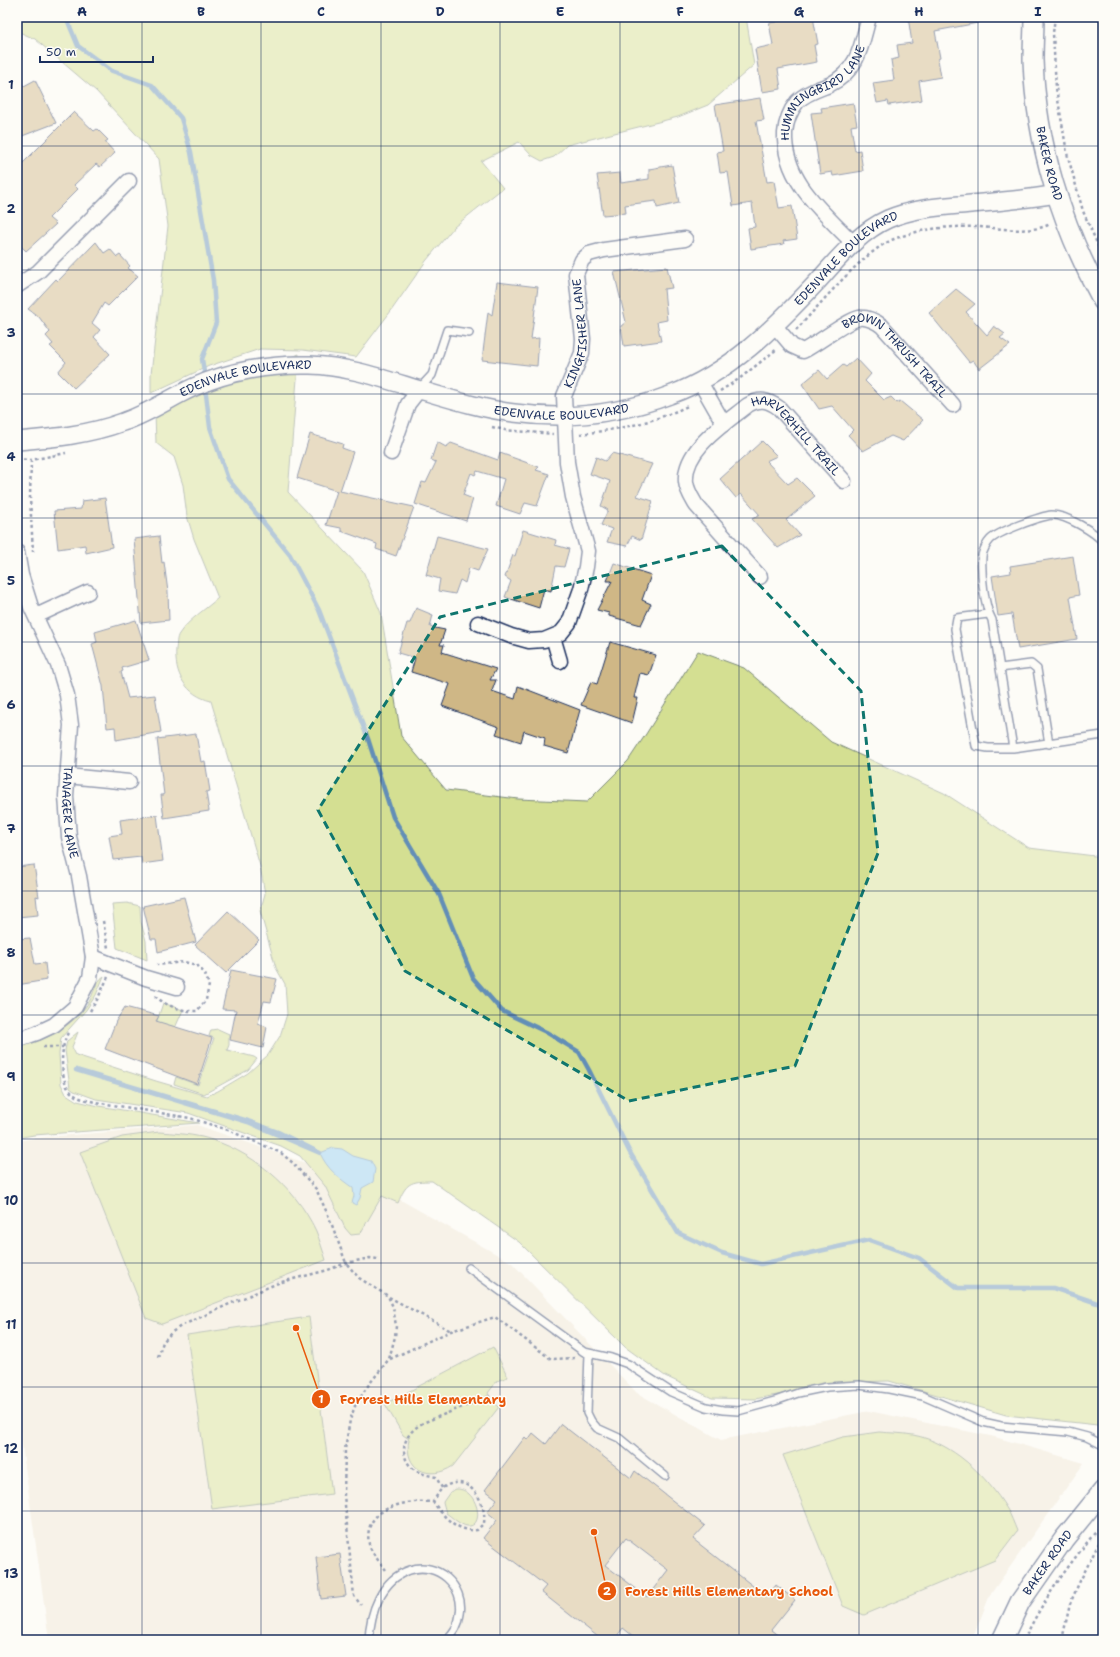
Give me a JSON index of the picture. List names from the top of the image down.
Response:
{
  "streets": {
    "main road": ["BAKER ROAD"],
    "street": [
      "HUMMINGBIRD LANE",
      "EDENVALE BOULEVARD",
      "KINGFISHER LANE",
      "BROWN THRUSH TRAIL",
      "HARVERHILL TRAIL",
      "TANAGER LANE"
    ]
  },
  "crossings": [
    ["HUMMINGBIRD LANE", "EDENVALE BOULEVARD"],
    ["BAKER ROAD", "EDENVALE BOULEVARD"],
    ["EDENVALE BOULEVARD", "KINGFISHER LANE"],
    ["EDENVALE BOULEVARD", "BROWN THRUSH TRAIL"]
  ],
  "places": ["Forrest Hills Elementary", "Forest Hills Elementary School"],
  "scale_bar": "50 m",
  "grid": {
    "columns": [
      "A",
      "B",
      "C",
      "D",
      "E",
      "F",
      "G",
      "H",
      "I"
    ],
    "rows": [
      "1",
      "2",
      "3",
      "4",
      "5",
      "6",
      "7",
      "8",
      "9",
      "10",
      "11",
      "12",
      "13"
    ]
  }
}
